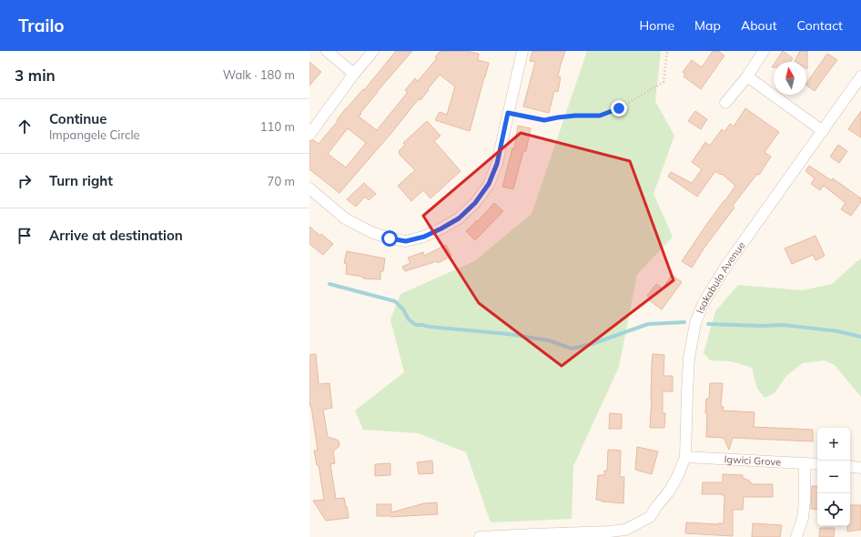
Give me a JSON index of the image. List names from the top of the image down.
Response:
{
  "streets": {
    "street": ["Isakabula Avenue", "Igwici Grove"]
  },
  "crossings": [
    ["Isakabula Avenue", "Igwici Grove"]
  ],
  "north": "top",
  "page": {
    "header": "Trailo",
    "nav": [
      "Home",
      "Map",
      "About",
      "Contact"
    ],
    "heading": ["3 min", "Walk · 180 m"],
    "list": [
      ["Continue", "Impangele Circle", "110 m"],
      ["Turn right", "70 m"],
      "Arrive at destination"
    ],
    "map_buttons": ["+", "−"]
  }
}
